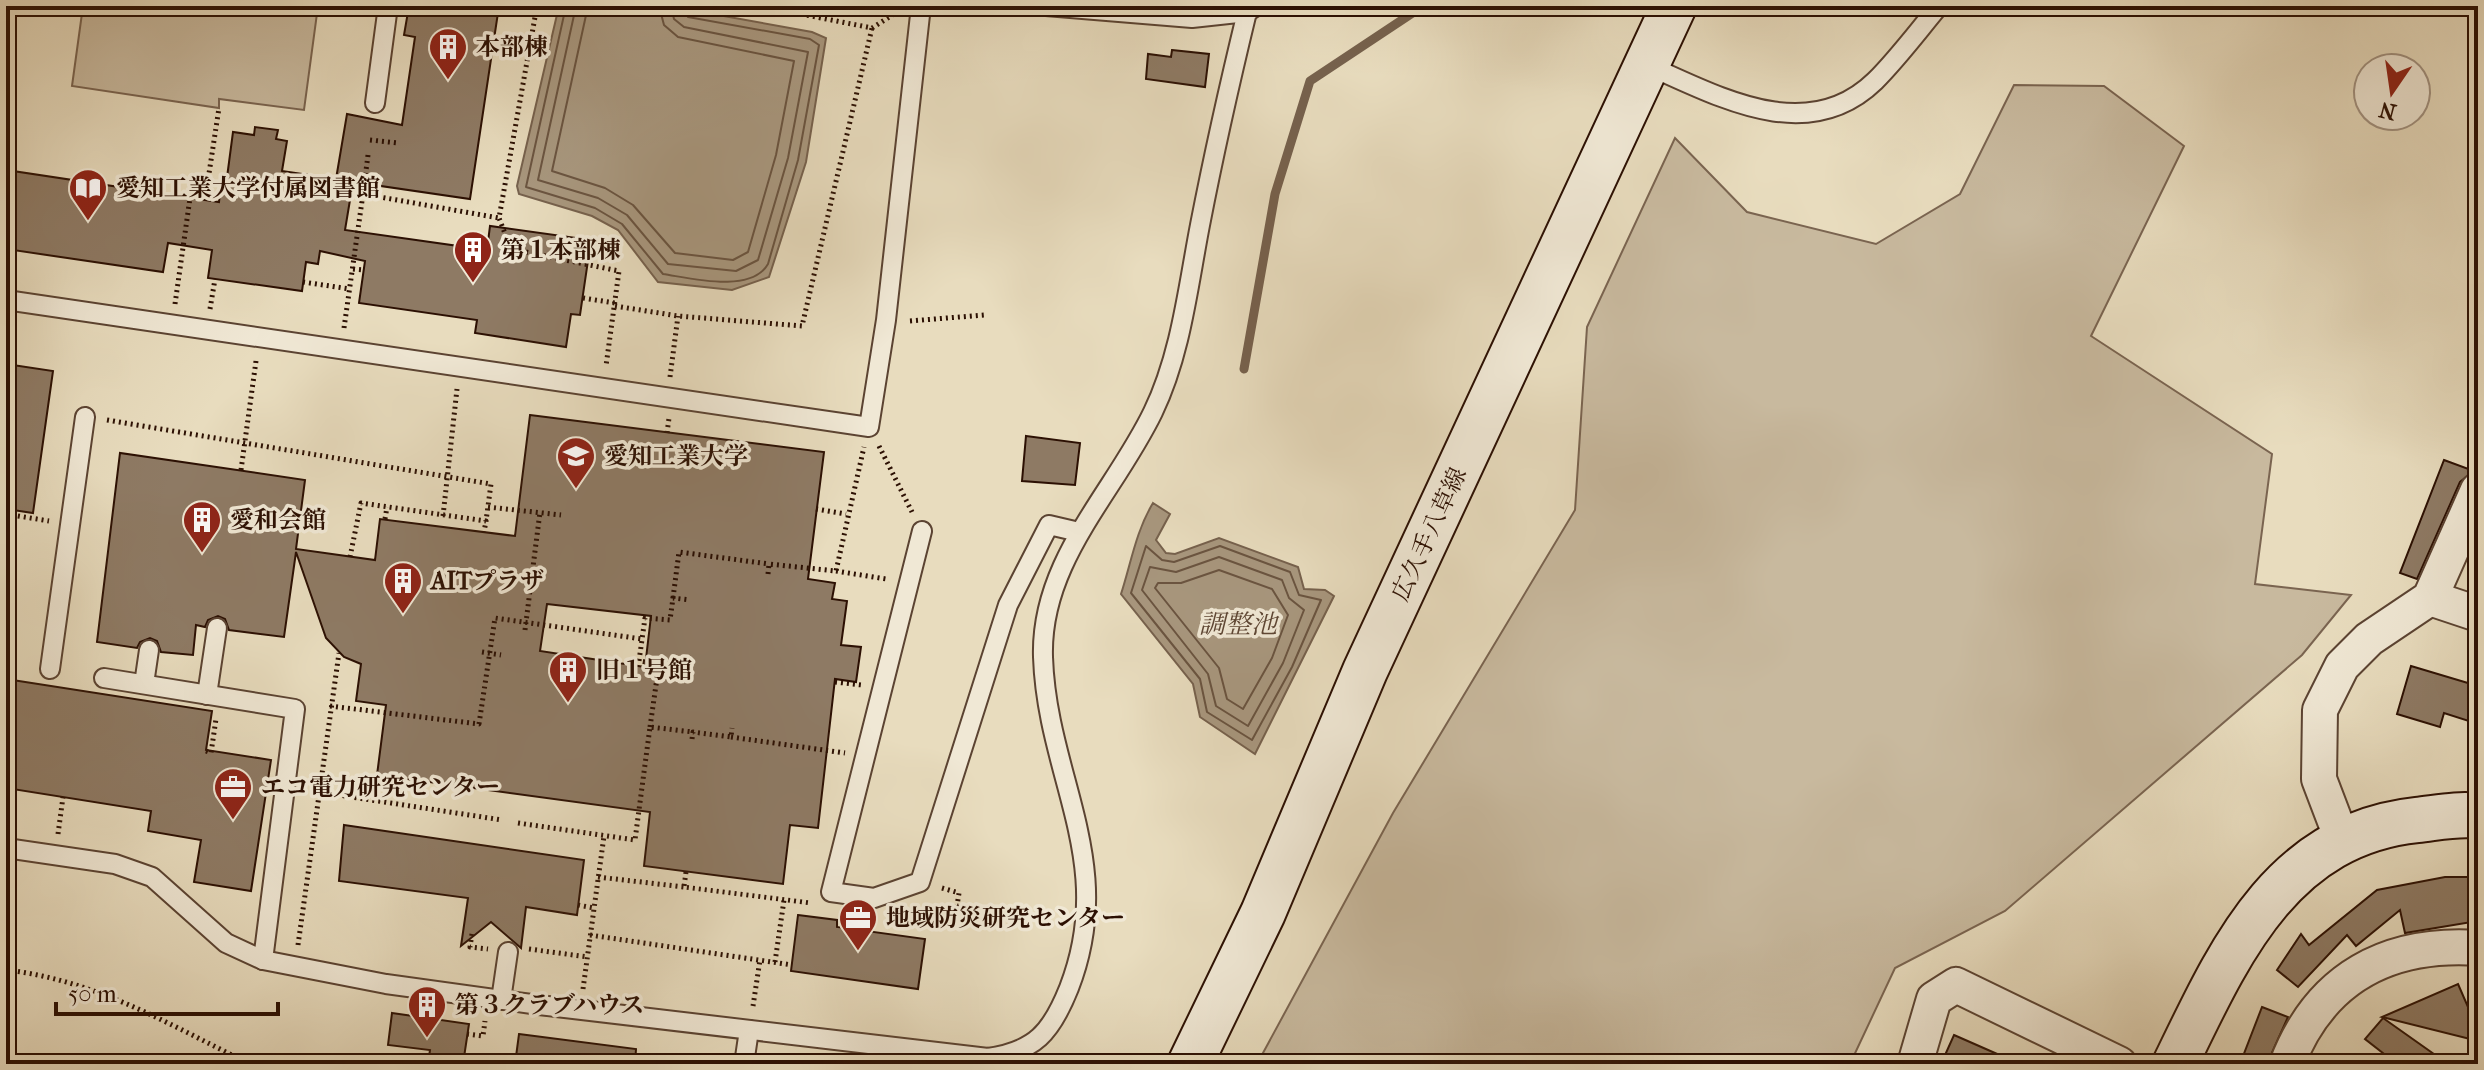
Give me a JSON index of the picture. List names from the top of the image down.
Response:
{
  "streets": {
    "main road": ["広久手八草線"]
  },
  "water": ["調整池"],
  "places": {
    "building": [
      "本部棟",
      "第１本部棟",
      "愛和会館",
      "AITプラザ",
      "旧１号館",
      "第３クラブハウス"
    ],
    "library": ["愛知工業大学付属図書館"],
    "school or university": ["愛知工業大学"],
    "office": ["エコ電力研究センター", "地域防災研究センター"]
  },
  "scale_bar": "50 m",
  "north": "bottom"
}
